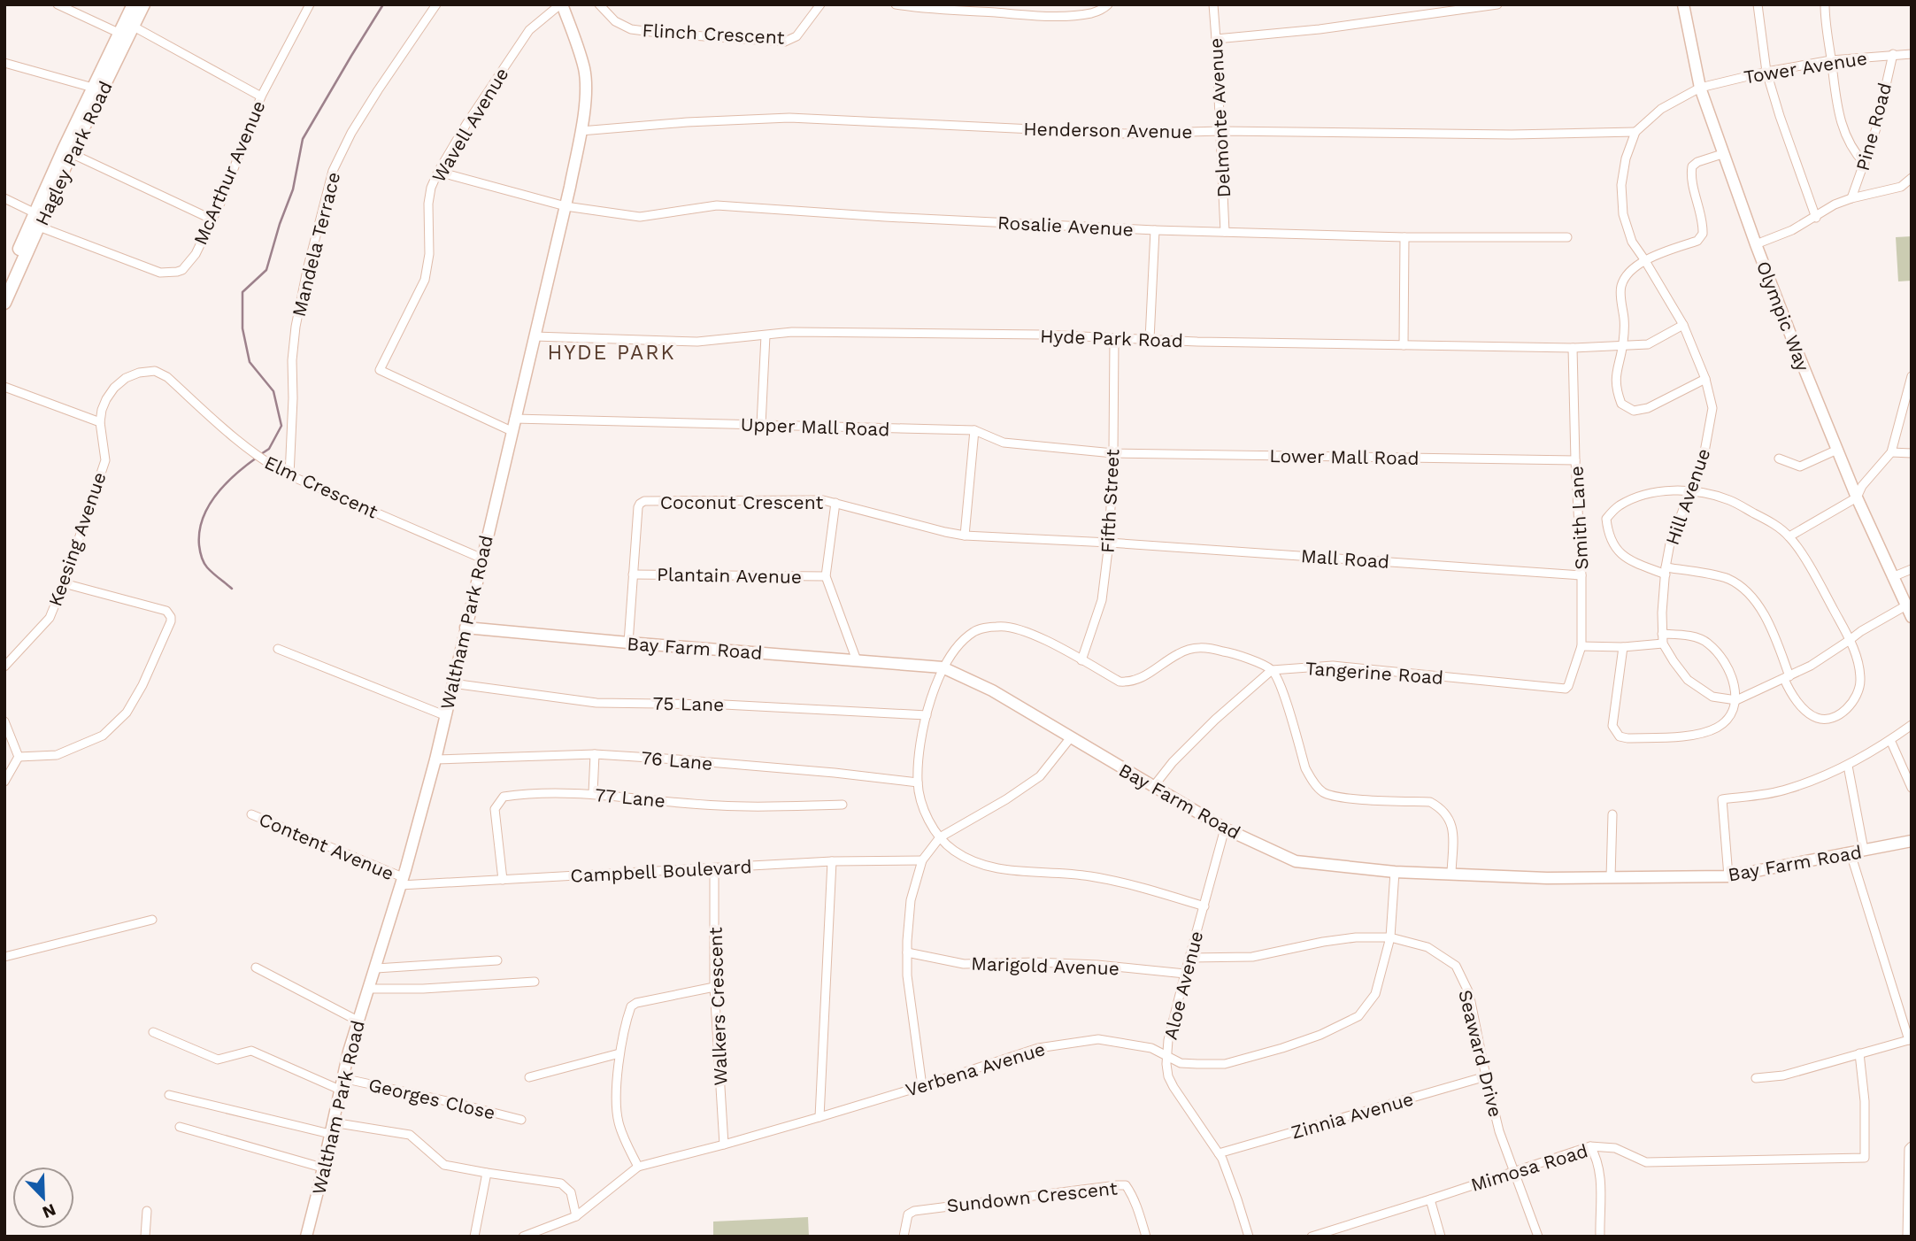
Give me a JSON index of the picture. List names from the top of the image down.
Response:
{
  "streets": {
    "main road": ["Hagley Park Road"],
    "street": [
      "Flinch Crescent",
      "Tower Avenue",
      "Delmonte Avenue",
      "Wavell Avenue",
      "Pine Road",
      "Henderson Avenue",
      "McArthur Avenue",
      "Rosalie Avenue",
      "Mandela Terrace",
      "Olympic Way",
      "Hyde Park Road",
      "Upper Mall Road",
      "Lower Mall Road",
      "Elm Crescent",
      "Hill Avenue",
      "Fifth Street",
      "Coconut Crescent",
      "Smith Lane",
      "Keesing Avenue",
      "Mall Road",
      "Plantain Avenue",
      "Waltham Park Road",
      "Bay Farm Road",
      "Tangerine Road",
      "75 Lane",
      "76 Lane",
      "77 Lane",
      "Content Avenue",
      "Campbell Boulevard",
      "Marigold Avenue",
      "Aloe Avenue",
      "Walkers Crescent",
      "Seaward Drive",
      "Verbena Avenue",
      "Georges Close",
      "Zinnia Avenue",
      "Mimosa Road",
      "Sundown Crescent"
    ]
  },
  "crossings": [
    ["Tower Avenue", "Pine Road"],
    ["Tower Avenue", "Olympic Way"],
    ["Delmonte Avenue", "Henderson Avenue"],
    ["Delmonte Avenue", "Rosalie Avenue"],
    ["Wavell Avenue", "Rosalie Avenue"],
    ["Wavell Avenue", "Waltham Park Road"],
    ["Henderson Avenue", "Hill Avenue"],
    ["Henderson Avenue", "Waltham Park Road"],
    ["Hagley Park Road", "McArthur Avenue"],
    ["Rosalie Avenue", "Waltham Park Road"],
    ["Mandela Terrace", "Elm Crescent"],
    ["Hyde Park Road", "Hill Avenue"],
    ["Hyde Park Road", "Fifth Street"],
    ["Hyde Park Road", "Smith Lane"],
    ["Hyde Park Road", "Waltham Park Road"],
    ["Upper Mall Road", "Lower Mall Road"],
    ["Upper Mall Road", "Fifth Street"],
    ["Upper Mall Road", "Waltham Park Road"],
    ["Lower Mall Road", "Fifth Street"],
    ["Lower Mall Road", "Smith Lane"],
    ["Elm Crescent", "Keesing Avenue"],
    ["Elm Crescent", "Waltham Park Road"],
    ["Fifth Street", "Coconut Crescent"],
    ["Fifth Street", "Mall Road"],
    ["Coconut Crescent", "Mall Road"],
    ["Coconut Crescent", "Plantain Avenue"],
    ["Coconut Crescent", "Bay Farm Road"],
    ["Smith Lane", "Mall Road"],
    ["Smith Lane", "Tangerine Road"],
    ["Waltham Park Road", "Bay Farm Road"],
    ["Waltham Park Road", "75 Lane"],
    ["Waltham Park Road", "76 Lane"],
    ["Waltham Park Road", "Content Avenue"],
    ["Waltham Park Road", "Campbell Boulevard"],
    ["Waltham Park Road", "Georges Close"],
    ["Bay Farm Road", "Aloe Avenue"],
    ["77 Lane", "Campbell Boulevard"],
    ["Content Avenue", "Campbell Boulevard"],
    ["Campbell Boulevard", "Walkers Crescent"],
    ["Marigold Avenue", "Aloe Avenue"],
    ["Aloe Avenue", "Seaward Drive"],
    ["Aloe Avenue", "Verbena Avenue"],
    ["Aloe Avenue", "Zinnia Avenue"],
    ["Walkers Crescent", "Verbena Avenue"],
    ["Seaward Drive", "Verbena Avenue"],
    ["Seaward Drive", "Zinnia Avenue"],
    ["Seaward Drive", "Mimosa Road"]
  ],
  "districts": ["HYDE PARK"],
  "north": "bottom right"
}
